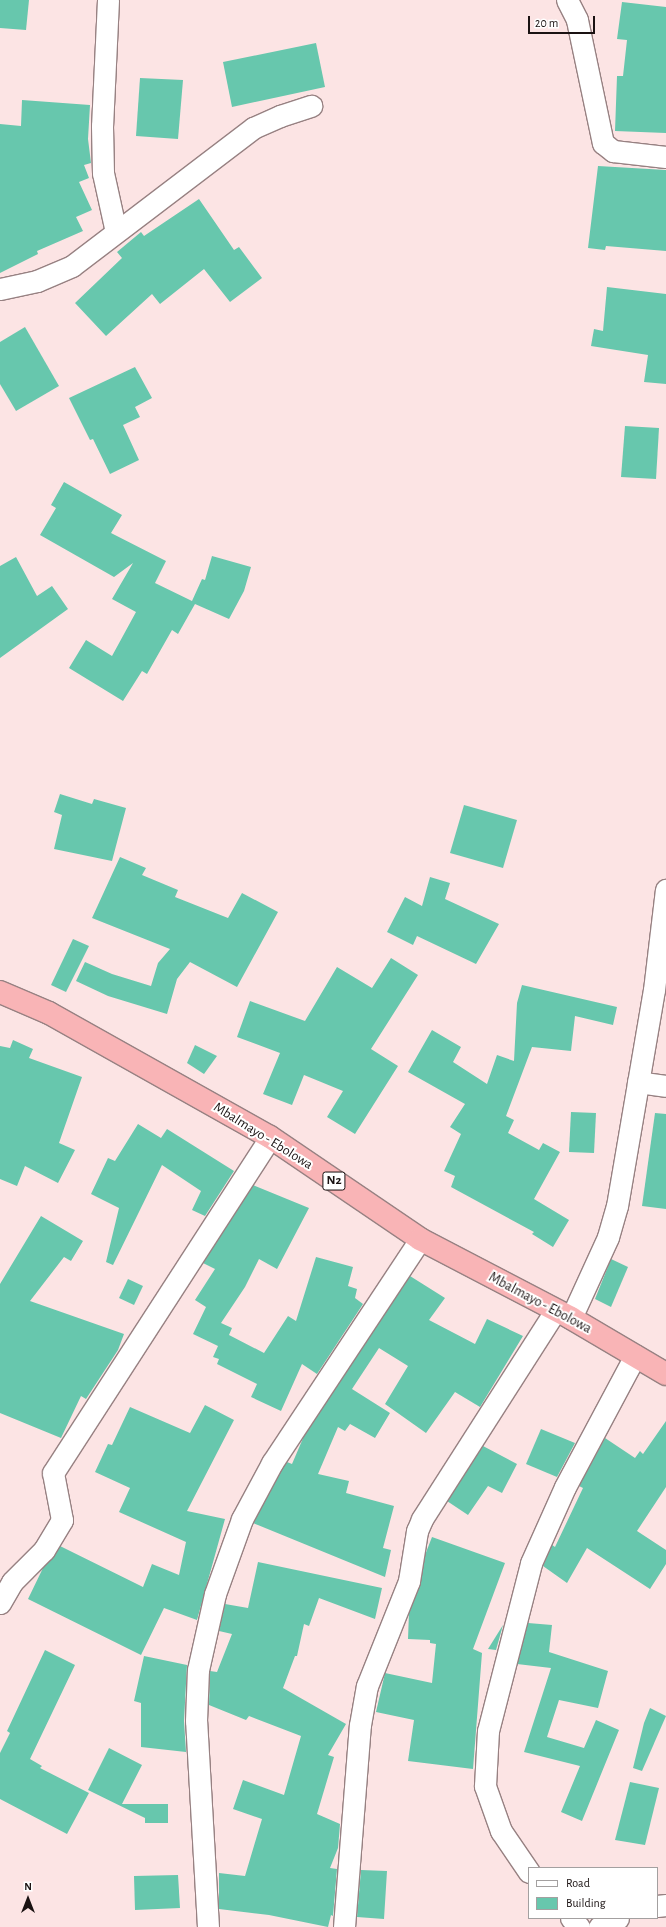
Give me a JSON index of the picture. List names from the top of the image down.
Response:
{
  "streets": {
    "highway": ["Mbalmayo - Ebolowa", "N2"]
  },
  "legend": ["Road", "Building"],
  "scale_bar": "20 m",
  "north": "top"
}
